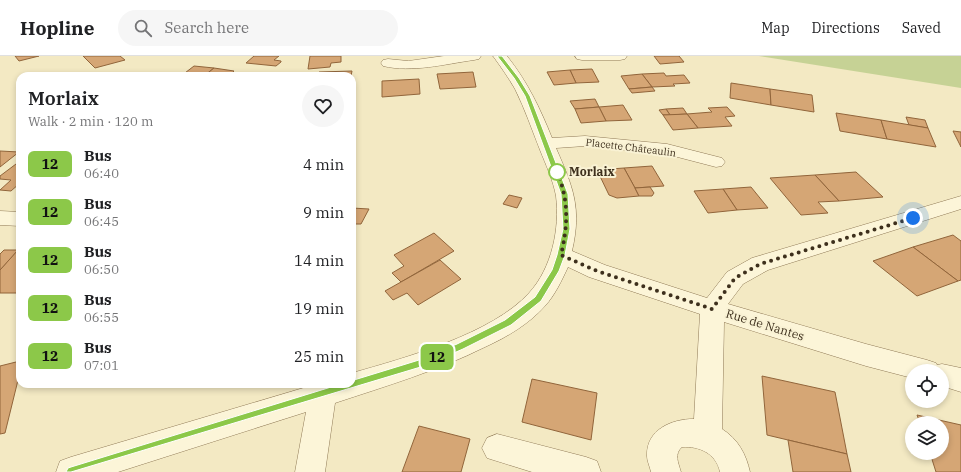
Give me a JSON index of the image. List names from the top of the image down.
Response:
{
  "streets": {
    "street": ["Placette Châteaulin", "Rue de Nantes"]
  },
  "places": ["Morlaix"],
  "lines": ["bus line 12"],
  "page": {
    "header": "Hopline",
    "search": "Search here",
    "nav": ["Map", "Directions", "Saved"],
    "on_map": "12",
    "heading": ["Morlaix", "Walk · 2 min · 120 m"],
    "list": [
      {
        "mark": "12",
        "name": "Bus",
        "note": "06:40",
        "value": "4 min"
      },
      {
        "mark": "12",
        "name": "Bus",
        "note": "06:45",
        "value": "9 min"
      },
      {
        "mark": "12",
        "name": "Bus",
        "note": "06:50",
        "value": "14 min"
      },
      {
        "mark": "12",
        "name": "Bus",
        "note": "06:55",
        "value": "19 min"
      },
      {
        "mark": "12",
        "name": "Bus",
        "note": "07:01",
        "value": "25 min"
      }
    ]
  }
}
